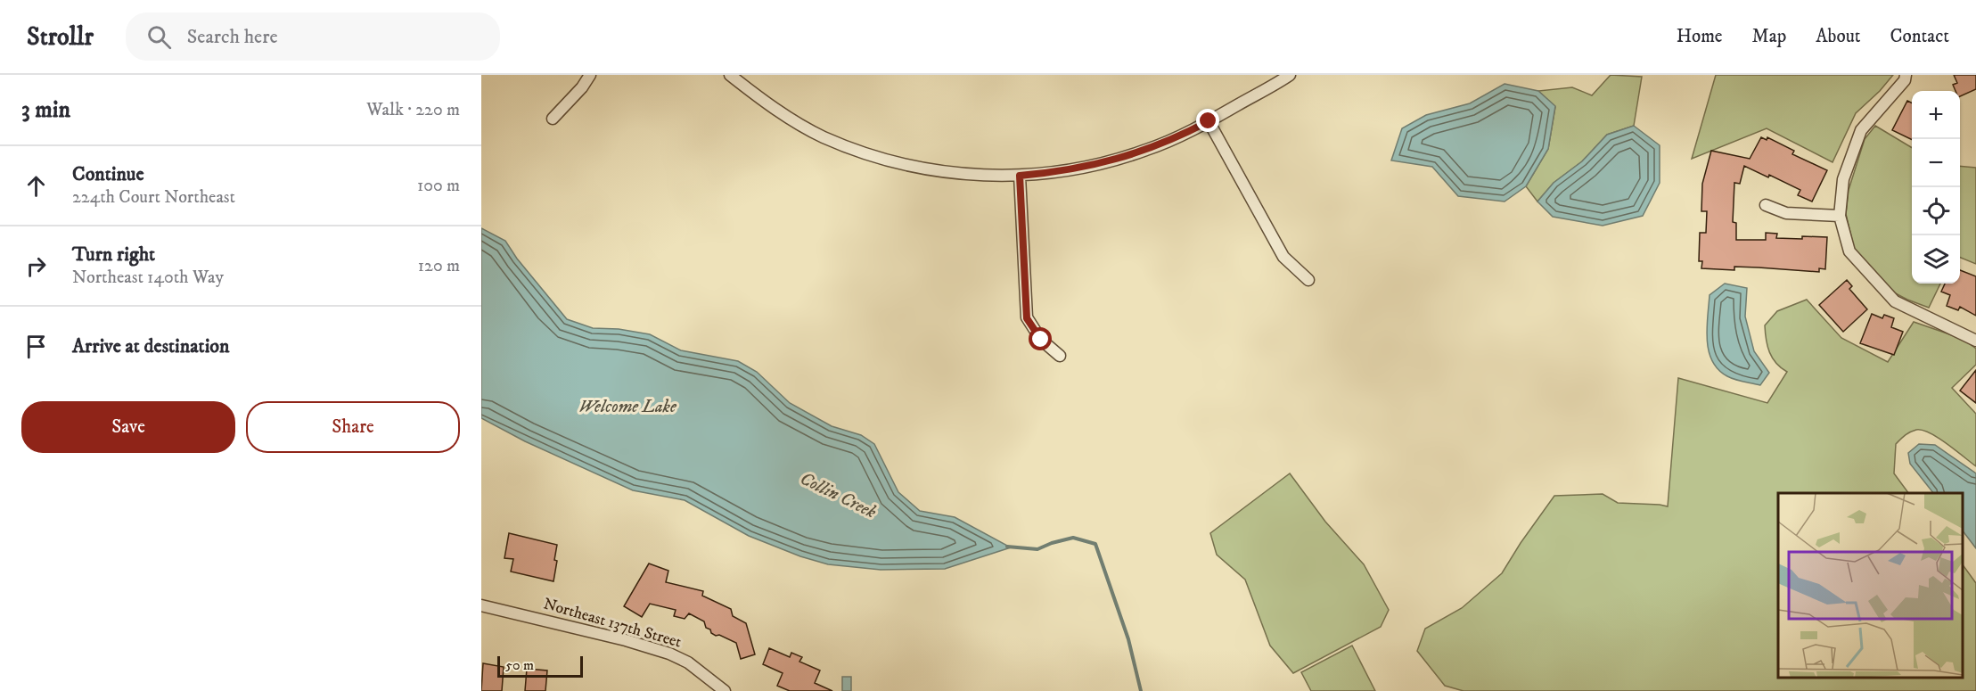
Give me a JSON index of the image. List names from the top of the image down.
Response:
{
  "streets": {
    "street": ["Northeast 137th Street"]
  },
  "water": ["Welcome Lake", "Collin Creek"],
  "scale_bar": "50 m",
  "page": {
    "header": "Strollr",
    "search": "Search here",
    "nav": [
      "Home",
      "Map",
      "About",
      "Contact"
    ],
    "heading": ["3 min", "Walk · 220 m"],
    "map_buttons": ["+", "−"],
    "list": [
      ["Continue", "224th Court Northeast", "100 m"],
      ["Turn right", "Northeast 140th Way", "120 m"],
      "Arrive at destination"
    ],
    "buttons": ["Save", "Share"],
    "scale": "50 m"
  }
}
